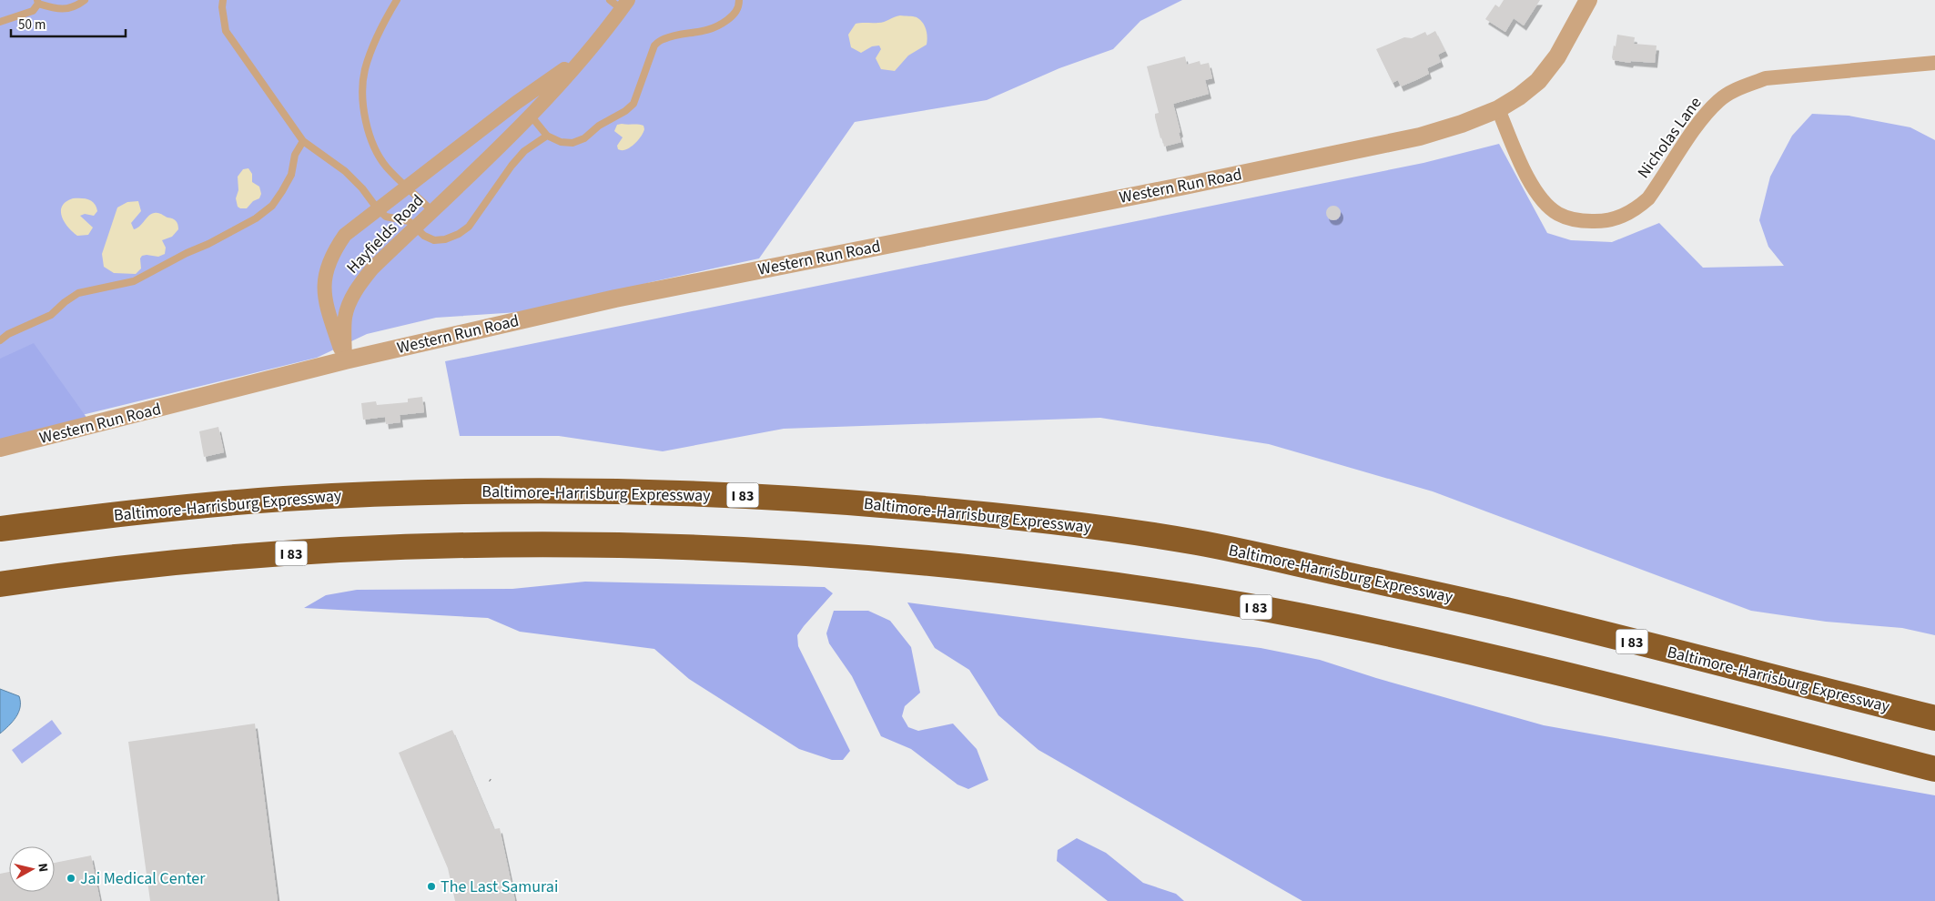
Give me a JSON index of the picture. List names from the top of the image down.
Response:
{
  "streets": {
    "highway": ["Baltimore-Harrisburg Expressway", "I 83"],
    "street": ["Nicholas Lane", "Western Run Road", "Hayfields Road"]
  },
  "crossings": [
    ["Nicholas Lane", "Western Run Road"],
    ["Western Run Road", "Hayfields Road"]
  ],
  "places": ["Jai Medical Center", "The Last Samurai"],
  "scale_bar": "50 m",
  "north": "right"
}
